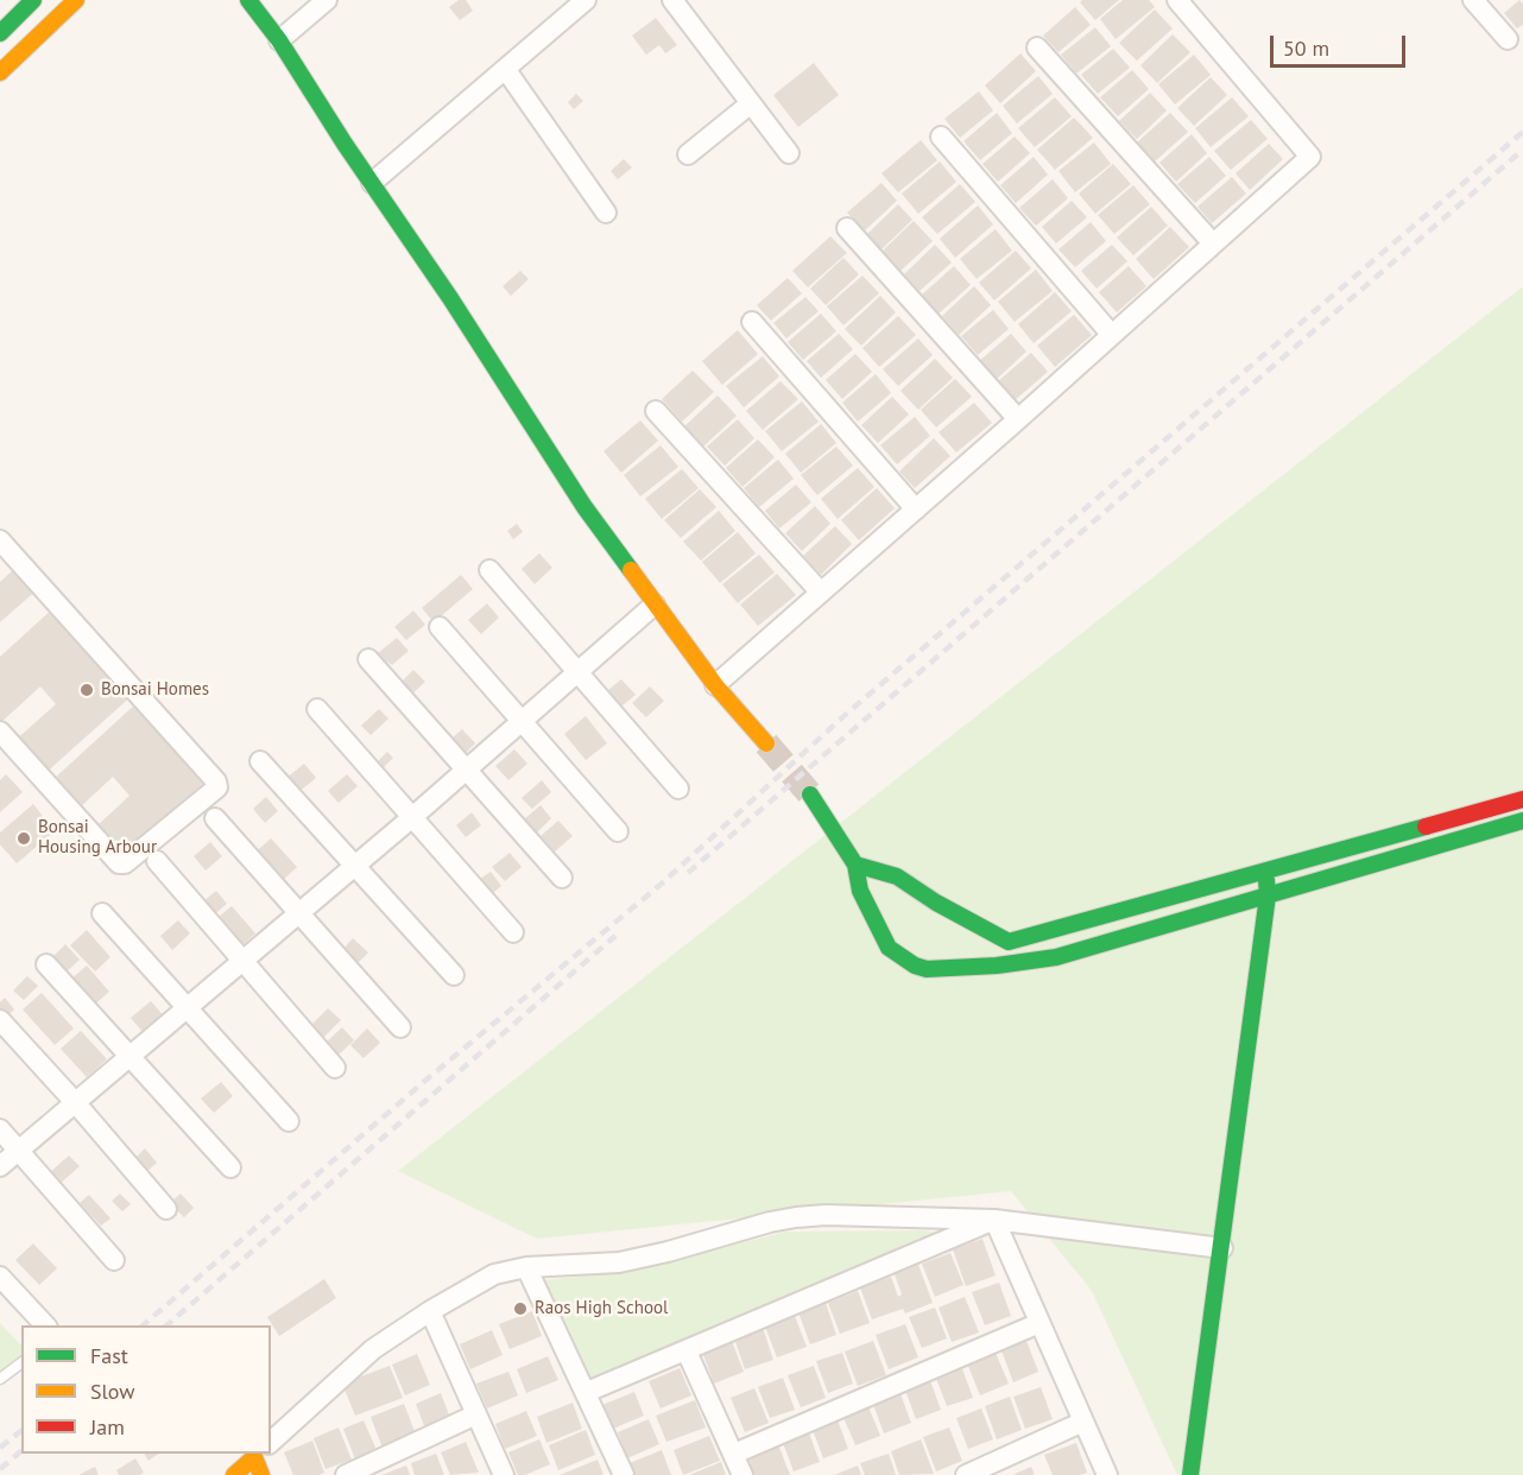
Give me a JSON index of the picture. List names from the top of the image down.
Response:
{
  "places": ["Bonsai Homes", "Bonsai Housing Arbour", "Raos High School"],
  "legend": ["Fast", "Slow", "Jam"],
  "scale_bar": "50 m"
}
